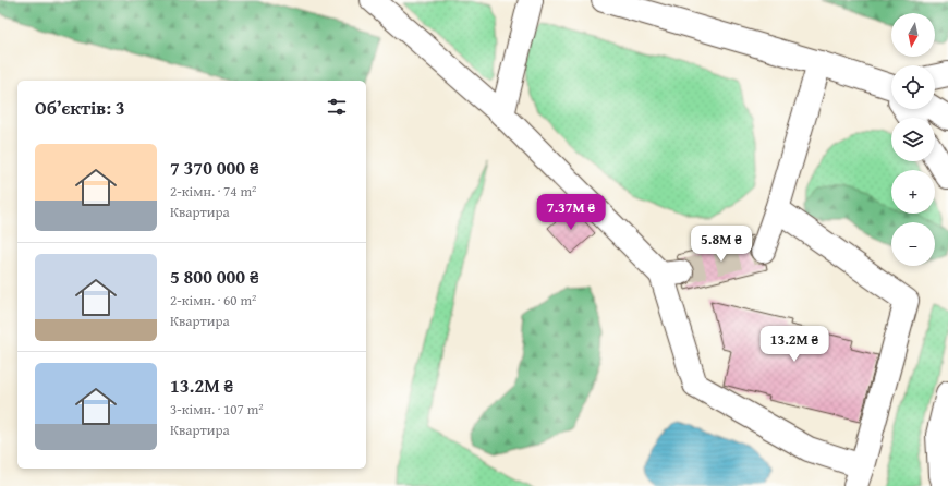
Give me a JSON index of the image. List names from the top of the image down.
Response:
{
  "north": "bottom",
  "page": {
    "map_buttons": ["+", "−"],
    "heading": "Об’єктів: 3",
    "list": [
      {
        "name": "7 370 000 ₴",
        "note": "2-кімн. · 74 m² · Квартира"
      },
      {
        "name": "5 800 000 ₴",
        "note": "2-кімн. · 60 m² · Квартира"
      },
      {
        "name": "13.2M ₴",
        "note": "3-кімн. · 107 m² · Квартира"
      }
    ],
    "price": ["7.37M ₴", "5.8M ₴", "13.2M ₴"]
  }
}
